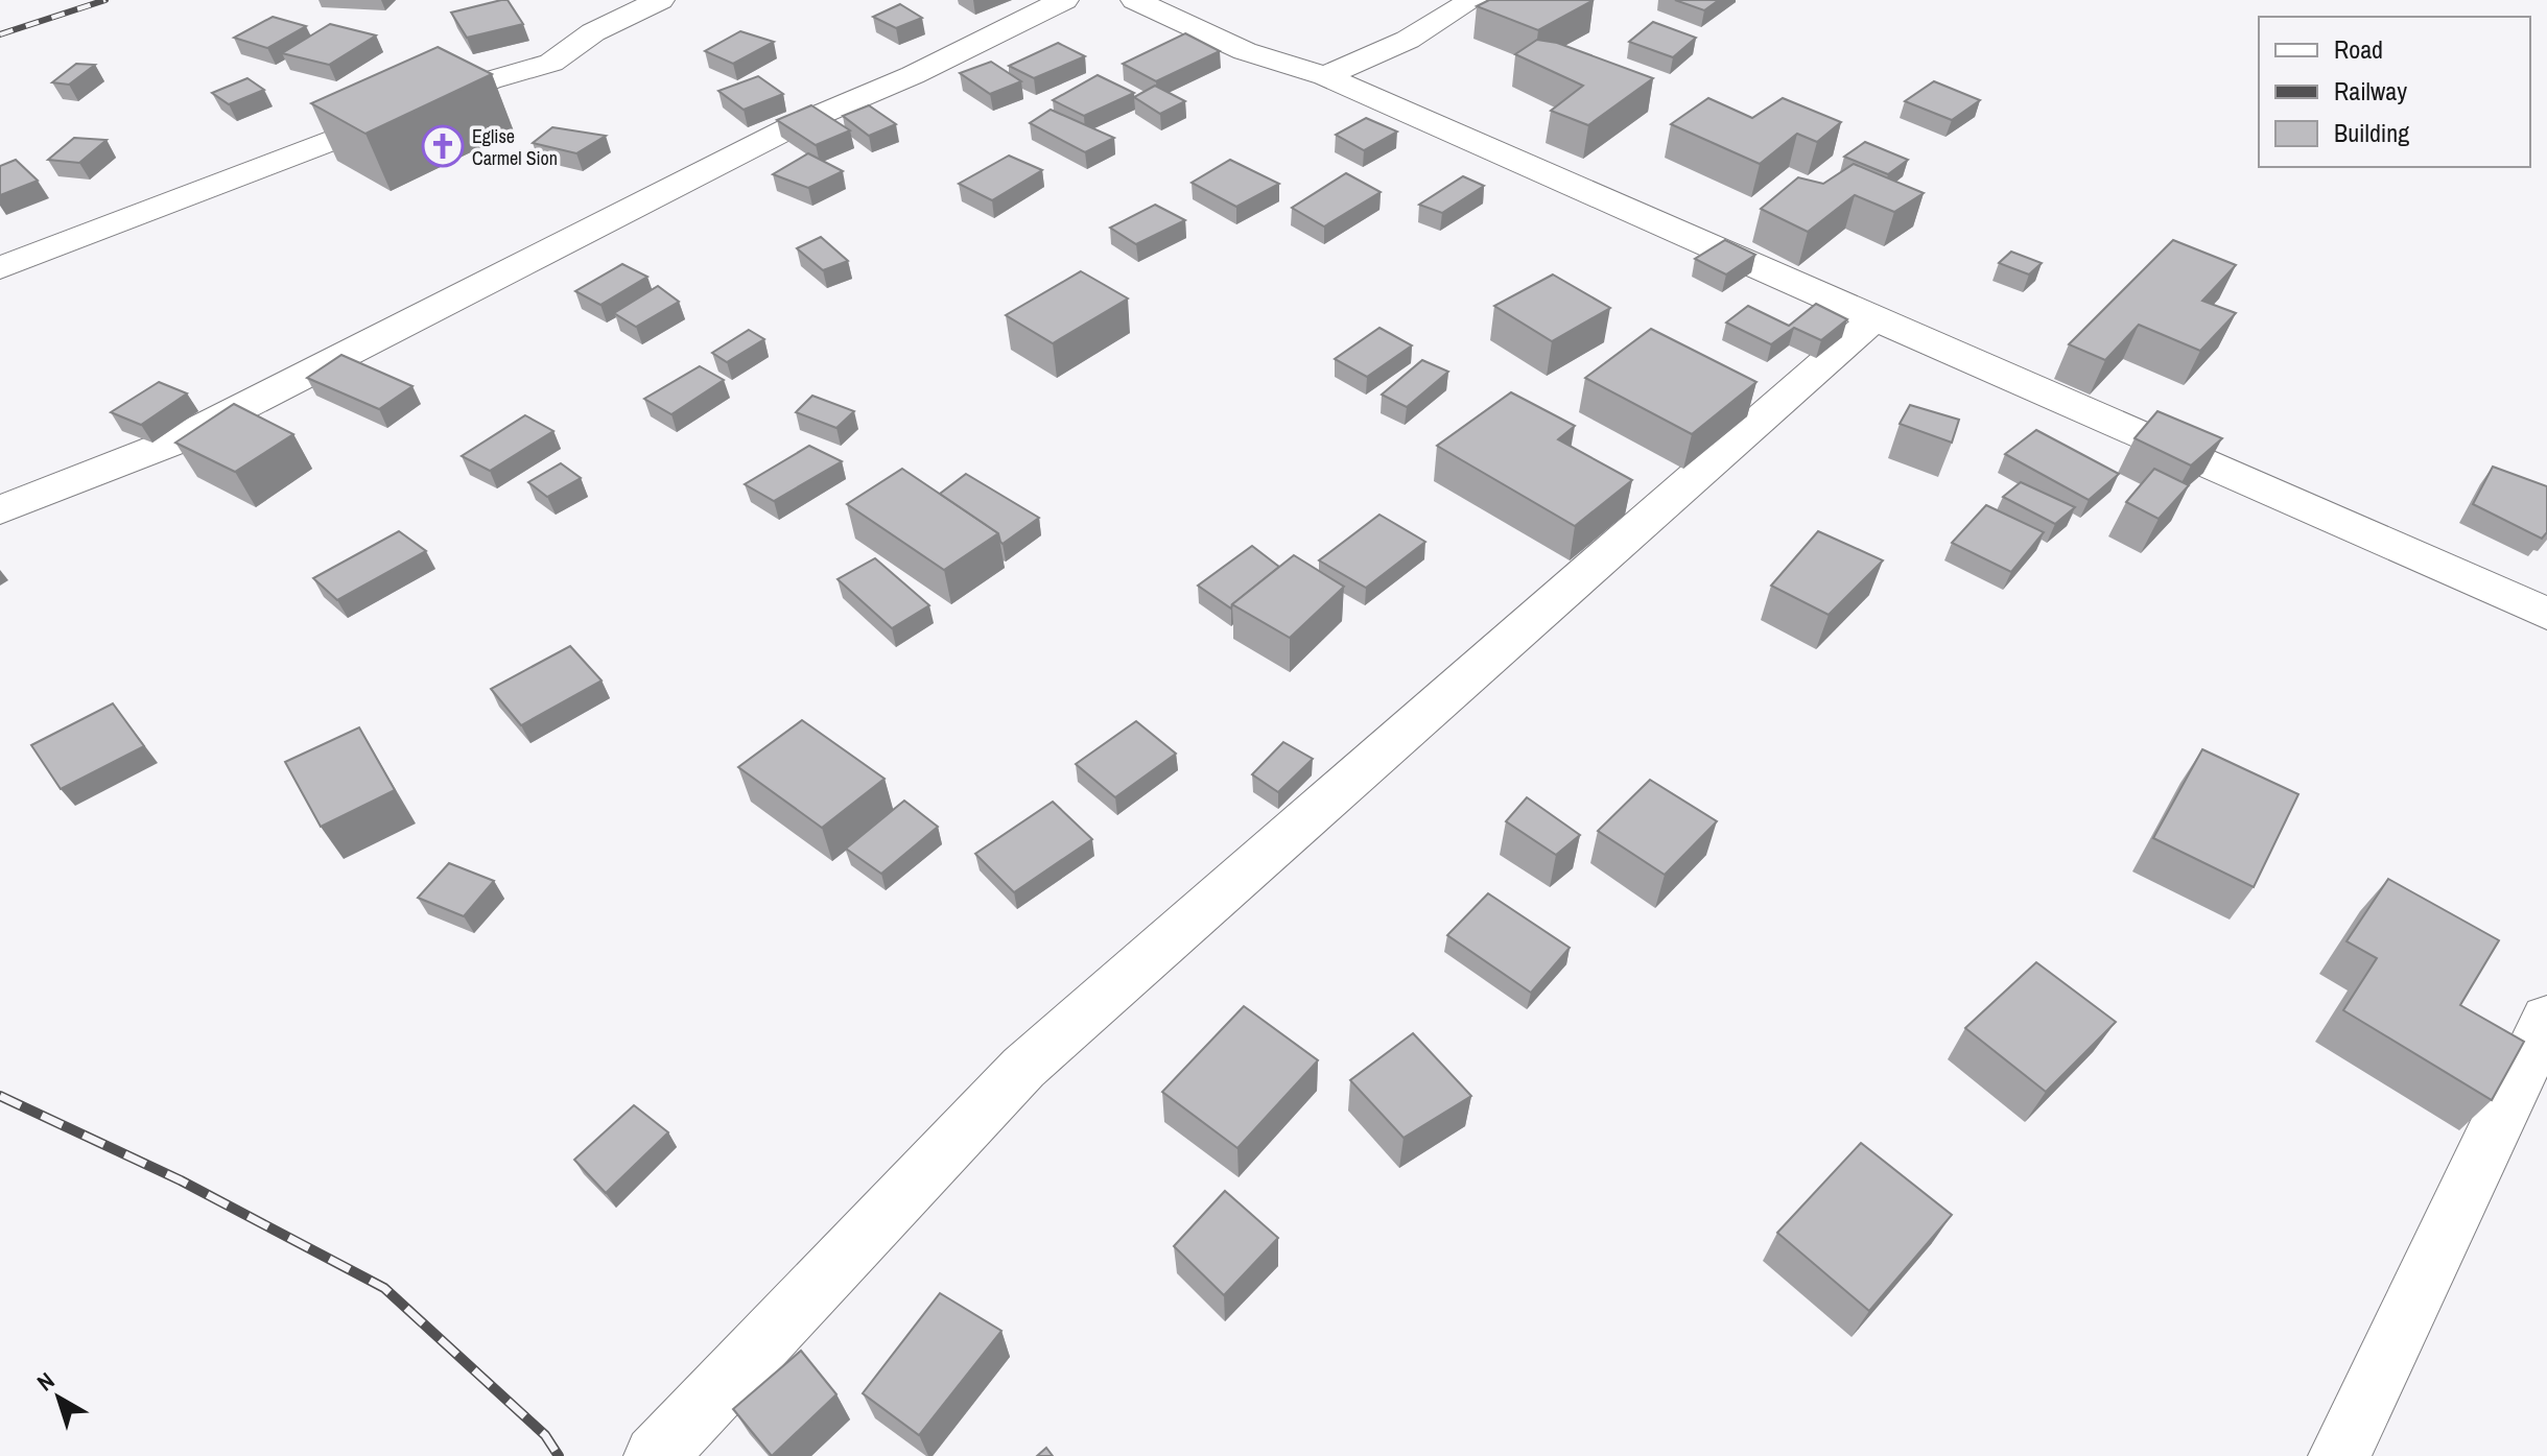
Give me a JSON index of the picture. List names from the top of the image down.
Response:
{
  "places": {
    "church": ["Eglise Carmel Sion"]
  },
  "legend": ["Road", "Railway", "Building"],
  "north": "top left"
}
